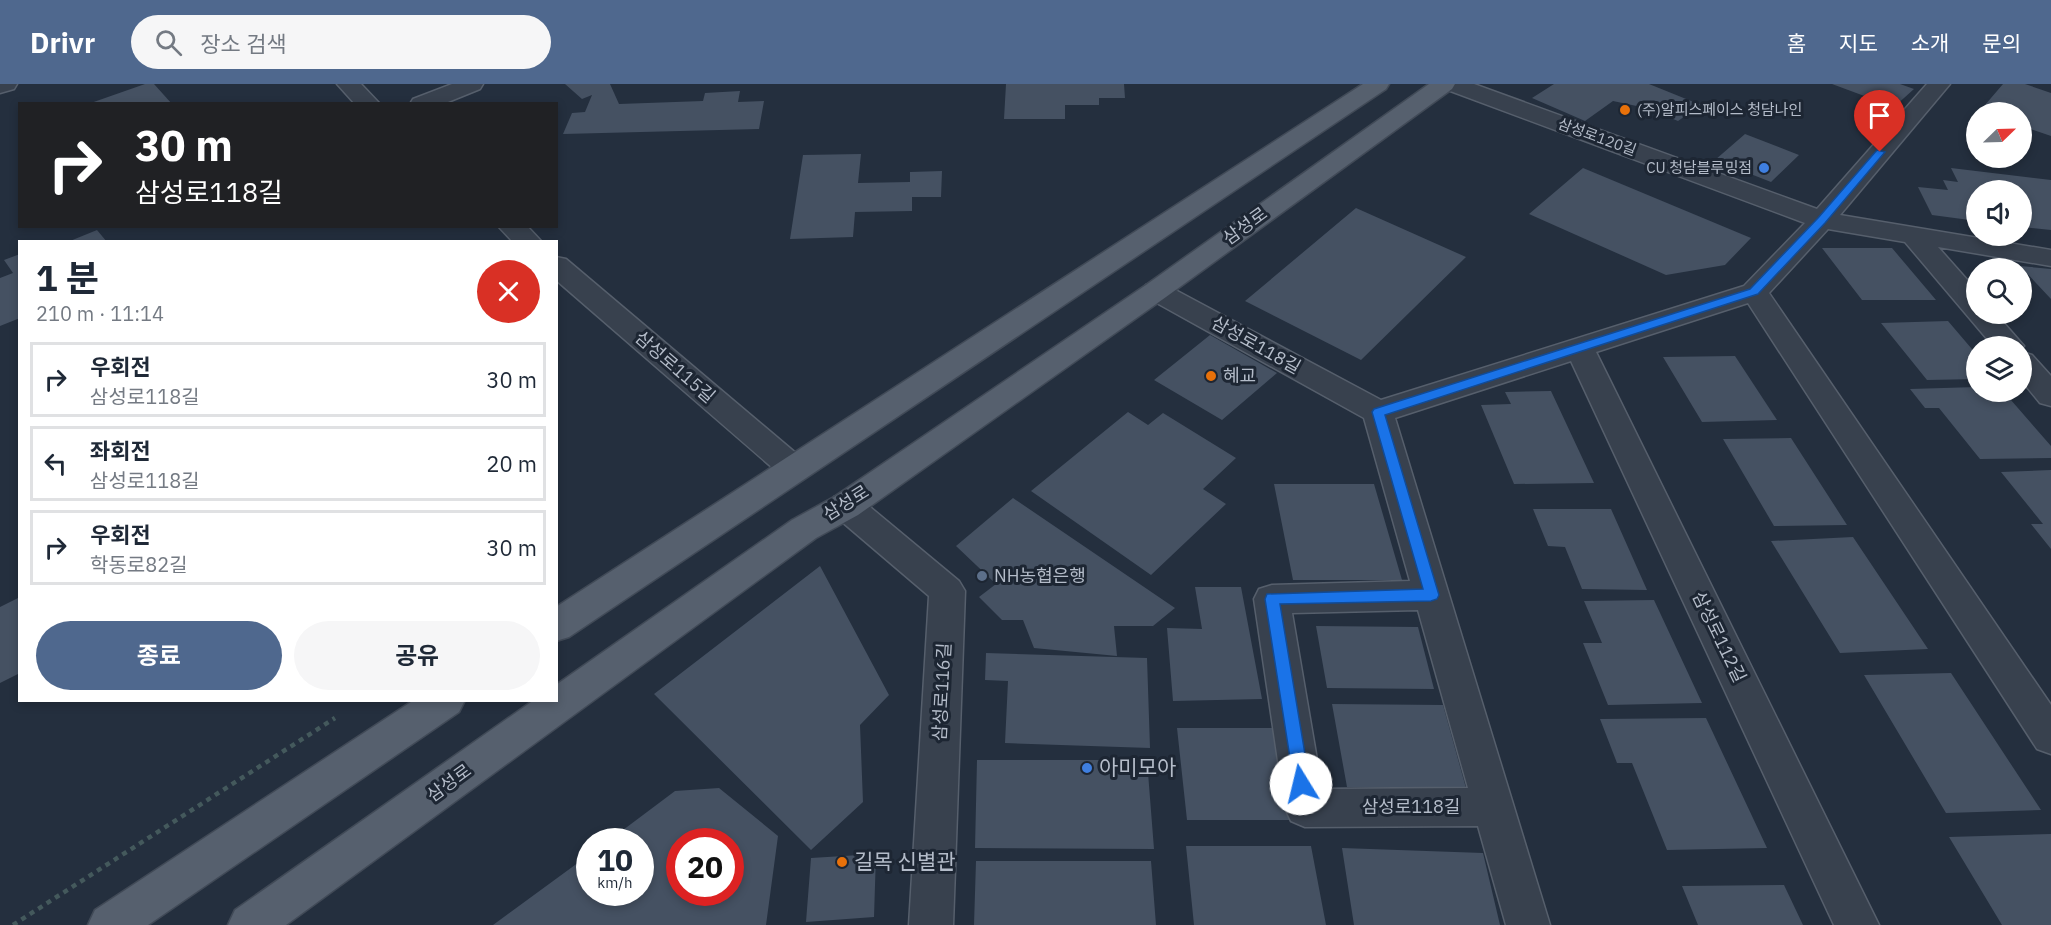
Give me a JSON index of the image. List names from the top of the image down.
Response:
{
  "streets": {
    "main road": ["삼성로"],
    "street": [
      "삼성로120길",
      "삼성로118길",
      "삼성로115길",
      "삼성로112길",
      "삼성로116길"
    ]
  },
  "crossings": [
    ["삼성로", "삼성로118길"],
    ["삼성로", "삼성로116길"]
  ],
  "places": [
    "(주)알피스페이스 청담나인",
    "CU 청담블루밍점",
    "혜교",
    "NH농협은행",
    "아미모아",
    "길목 신별관"
  ],
  "north": "top right",
  "page": {
    "header": "Drivr",
    "search": "장소 검색",
    "nav": [
      "홈",
      "지도",
      "소개",
      "문의"
    ],
    "turn": ["30 m", "삼성로118길"],
    "heading": ["1 분", "210 m · 11:14"],
    "list": [
      {
        "name": "우회전",
        "note": "삼성로118길",
        "value": "30 m"
      },
      {
        "name": "좌회전",
        "note": "삼성로118길",
        "value": "20 m"
      },
      {
        "name": "우회전",
        "note": "학동로82길",
        "value": "30 m"
      }
    ],
    "buttons": ["종료", "공유"],
    "speed": "10 km/h",
    "limit": "20"
  }
}
